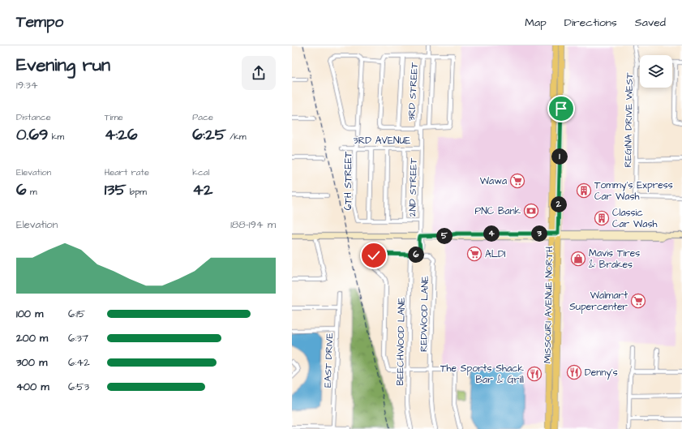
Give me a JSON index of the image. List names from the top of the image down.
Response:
{
  "streets": {
    "main road": ["MISSOURI AVENUE NORTH"],
    "street": [
      "3RD STREET",
      "REGINA DRIVE WEST",
      "3RD AVENUE",
      "6TH STREET",
      "2ND STREET",
      "REDWOOD LANE",
      "BEECHWOOD LANE",
      "EAST DRIVE"
    ]
  },
  "crossings": [
    ["3RD STREET", "2ND STREET"],
    ["3RD AVENUE", "6TH STREET"],
    ["3RD AVENUE", "2ND STREET"],
    ["2ND STREET", "REDWOOD LANE"]
  ],
  "places": {
    "supermarket": ["Wawa", "ALDI", "Walmart Supercenter"],
    "building": ["Tommy's Express Car Wash", "Classic Car Wash"],
    "bank": ["PNC Bank"],
    "shop": ["Mavis Tires & Brakes"],
    "restaurant": ["Denny's", "The Sports Shack Bar & Grill"]
  },
  "page": {
    "header": "Tempo",
    "nav": ["Map", "Directions", "Saved"],
    "heading": ["Evening run", "19:34"],
    "stats": [
      ["Distance", "0.69 km"],
      ["Time", "4:26"],
      ["Pace", "6:25 /km"],
      ["Elevation", "6 m"],
      ["Heart rate", "135 bpm"],
      ["kcal", "42"]
    ],
    "pins": [
      "1",
      "2",
      "3",
      "4",
      "5",
      "6"
    ],
    "chart": ["Elevation", "188–194 m"],
    "list": [
      {
        "name": "100 m",
        "note": "6:15"
      },
      {
        "name": "200 m",
        "note": "6:37"
      },
      {
        "name": "300 m",
        "note": "6:42"
      },
      {
        "name": "400 m",
        "note": "6:53"
      }
    ]
  }
}
